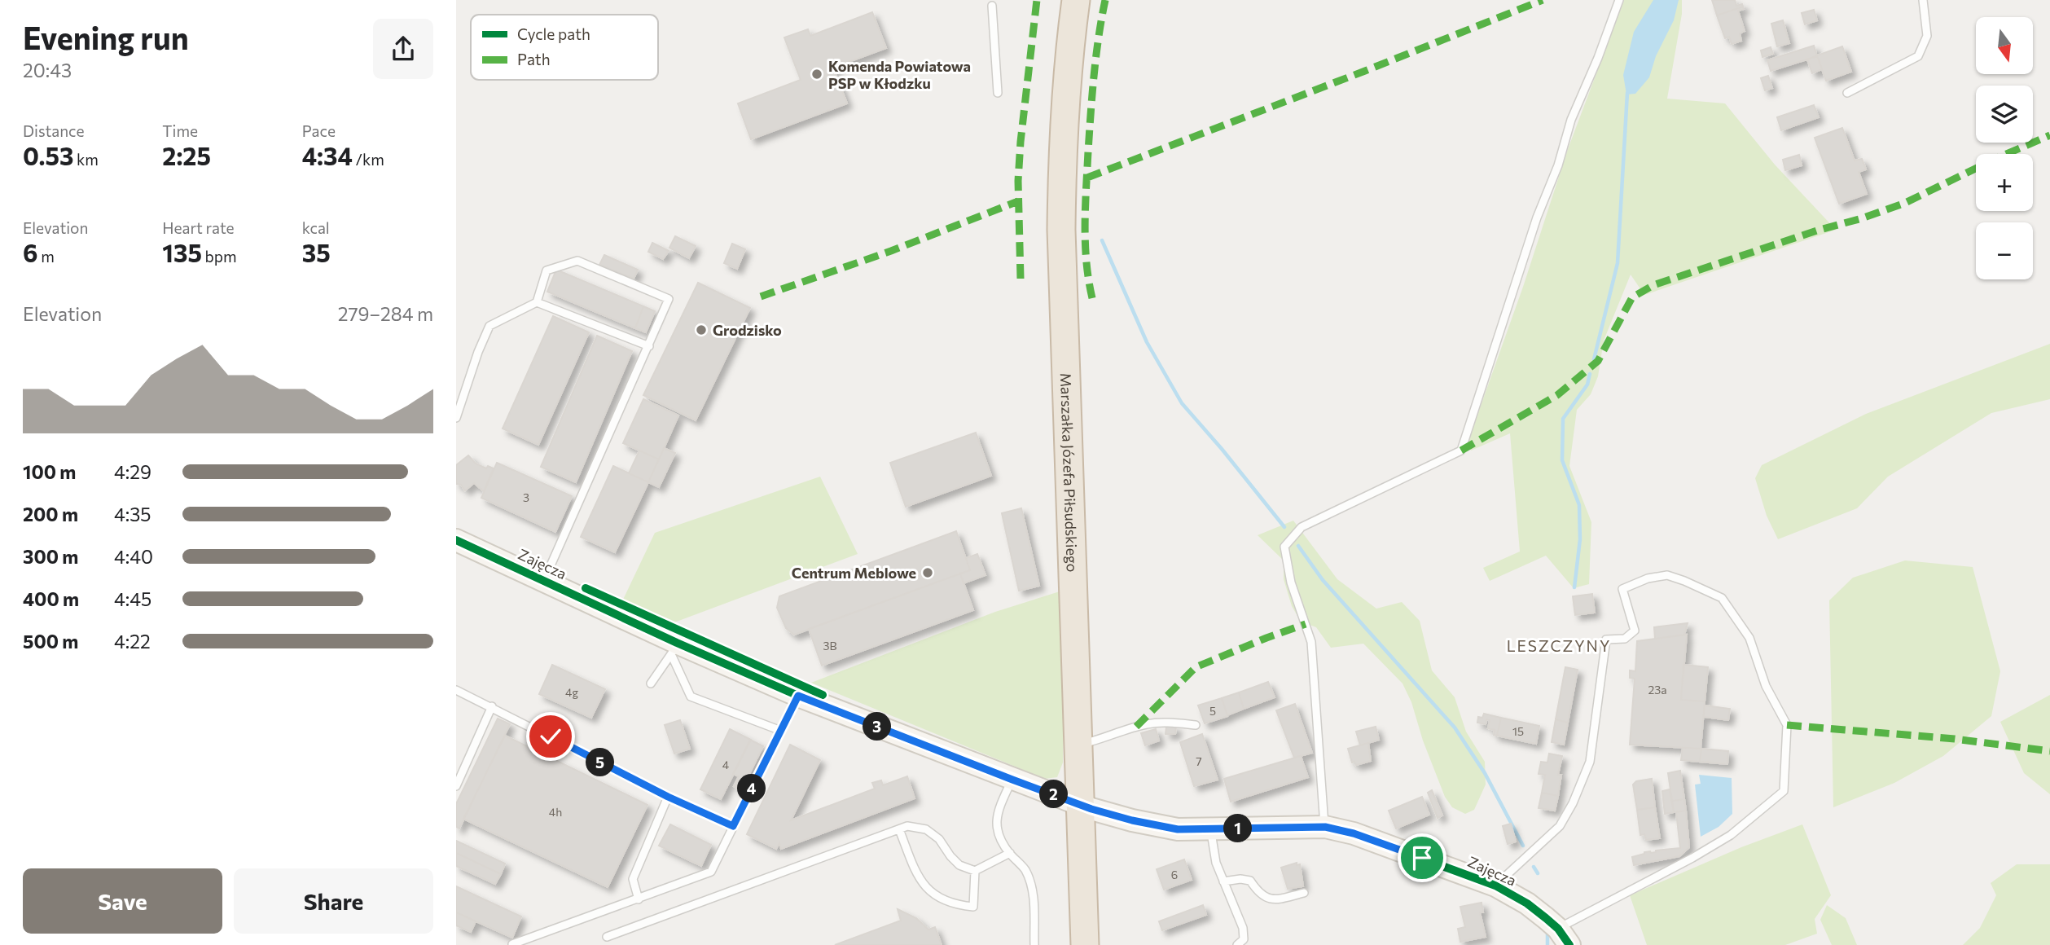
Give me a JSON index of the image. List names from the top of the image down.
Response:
{
  "streets": {
    "highway": ["Marszałka Józefa Piłsudskiego"],
    "street": ["Zajęcza"]
  },
  "crossings": [
    ["Marszałka Józefa Piłsudskiego", "Zajęcza"]
  ],
  "districts": ["LESZCZYNY"],
  "places": ["Komenda Powiatowa PSP w Kłodzku", "Grodzisko", "Centrum Meblowe"],
  "house_numbers": [
    "3",
    "3B",
    "23a",
    "4g",
    "5",
    "15",
    "7",
    "4",
    "4h",
    "6"
  ],
  "legend": ["Cycle path", "Path"],
  "north": "bottom",
  "page": {
    "heading": ["Evening run", "20:43"],
    "map_buttons": ["+", "−"],
    "stats": [
      ["Distance", "0.53 km"],
      ["Time", "2:25"],
      ["Pace", "4:34 /km"],
      ["Elevation", "6 m"],
      ["Heart rate", "135 bpm"],
      ["kcal", "35"]
    ],
    "chart": ["Elevation", "279–284 m"],
    "list": [
      {
        "name": "100 m",
        "note": "4:29"
      },
      {
        "name": "200 m",
        "note": "4:35"
      },
      {
        "name": "300 m",
        "note": "4:40"
      },
      {
        "name": "400 m",
        "note": "4:45"
      },
      {
        "name": "500 m",
        "note": "4:22"
      }
    ],
    "pins": [
      "3",
      "5",
      "4",
      "2",
      "1"
    ],
    "buttons": ["Save", "Share"]
  }
}
